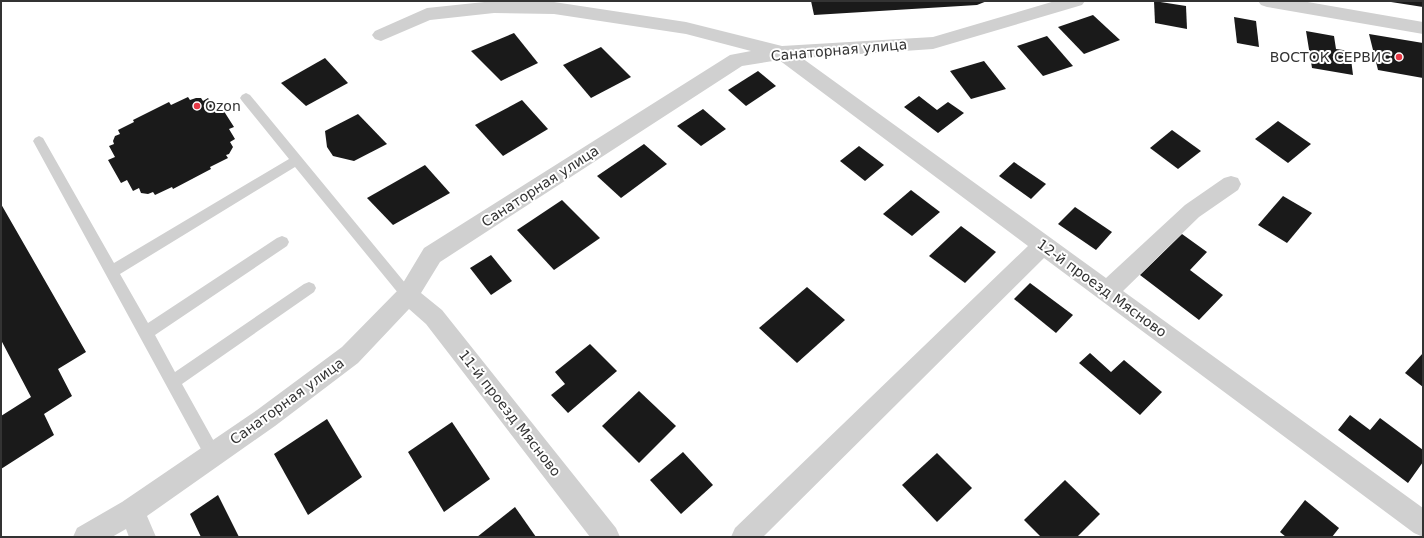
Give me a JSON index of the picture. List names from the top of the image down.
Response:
{
  "streets": {
    "street": ["Санаторная улица", "12-й проезд Мясново", "11-й проезд Мясново"]
  },
  "crossings": [
    ["Санаторная улица", "12-й проезд Мясново"],
    ["Санаторная улица", "11-й проезд Мясново"]
  ],
  "places": ["ВОСТОК СЕРВИС", "Ozon"]
}
